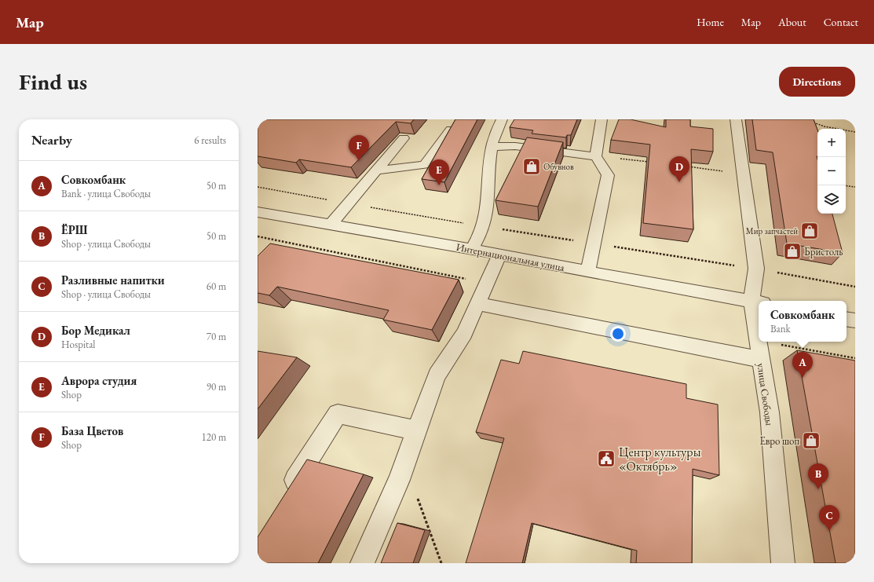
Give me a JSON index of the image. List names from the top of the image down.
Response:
{
  "streets": {
    "street": ["Интернациональная улица", "улица Свободы"]
  },
  "crossings": [
    ["Интернациональная улица", "улица Свободы"]
  ],
  "places": {
    "shop": [
      "Обувнов",
      "Мир запчастей",
      "Бристоль",
      "Евро шоп"
    ],
    "public building": ["Центр культуры «Октябрь»"]
  },
  "page": {
    "header": "Map",
    "nav": [
      "Home",
      "Map",
      "About",
      "Contact"
    ],
    "buttons": "Directions",
    "title": "Find us",
    "heading": ["Nearby", "6 results"],
    "map_buttons": ["+", "−"],
    "pins": [
      "F",
      "D",
      "E",
      "A",
      "B",
      "C"
    ],
    "list": [
      {
        "mark": "A",
        "name": "Совкомбанк",
        "note": "Bank · улица Свободы",
        "value": "50 m"
      },
      {
        "mark": "B",
        "name": "ЁРШ",
        "note": "Shop · улица Свободы",
        "value": "50 m"
      },
      {
        "mark": "C",
        "name": "Разливные напитки",
        "note": "Shop · улица Свободы",
        "value": "60 m"
      },
      {
        "mark": "D",
        "name": "Бор Медикал",
        "note": "Hospital",
        "value": "70 m"
      },
      {
        "mark": "E",
        "name": "Аврора студия",
        "note": "Shop",
        "value": "90 m"
      },
      {
        "mark": "F",
        "name": "База Цветов",
        "note": "Shop",
        "value": "120 m"
      }
    ],
    "popup": ["Совкомбанк", "Bank"]
  }
}
